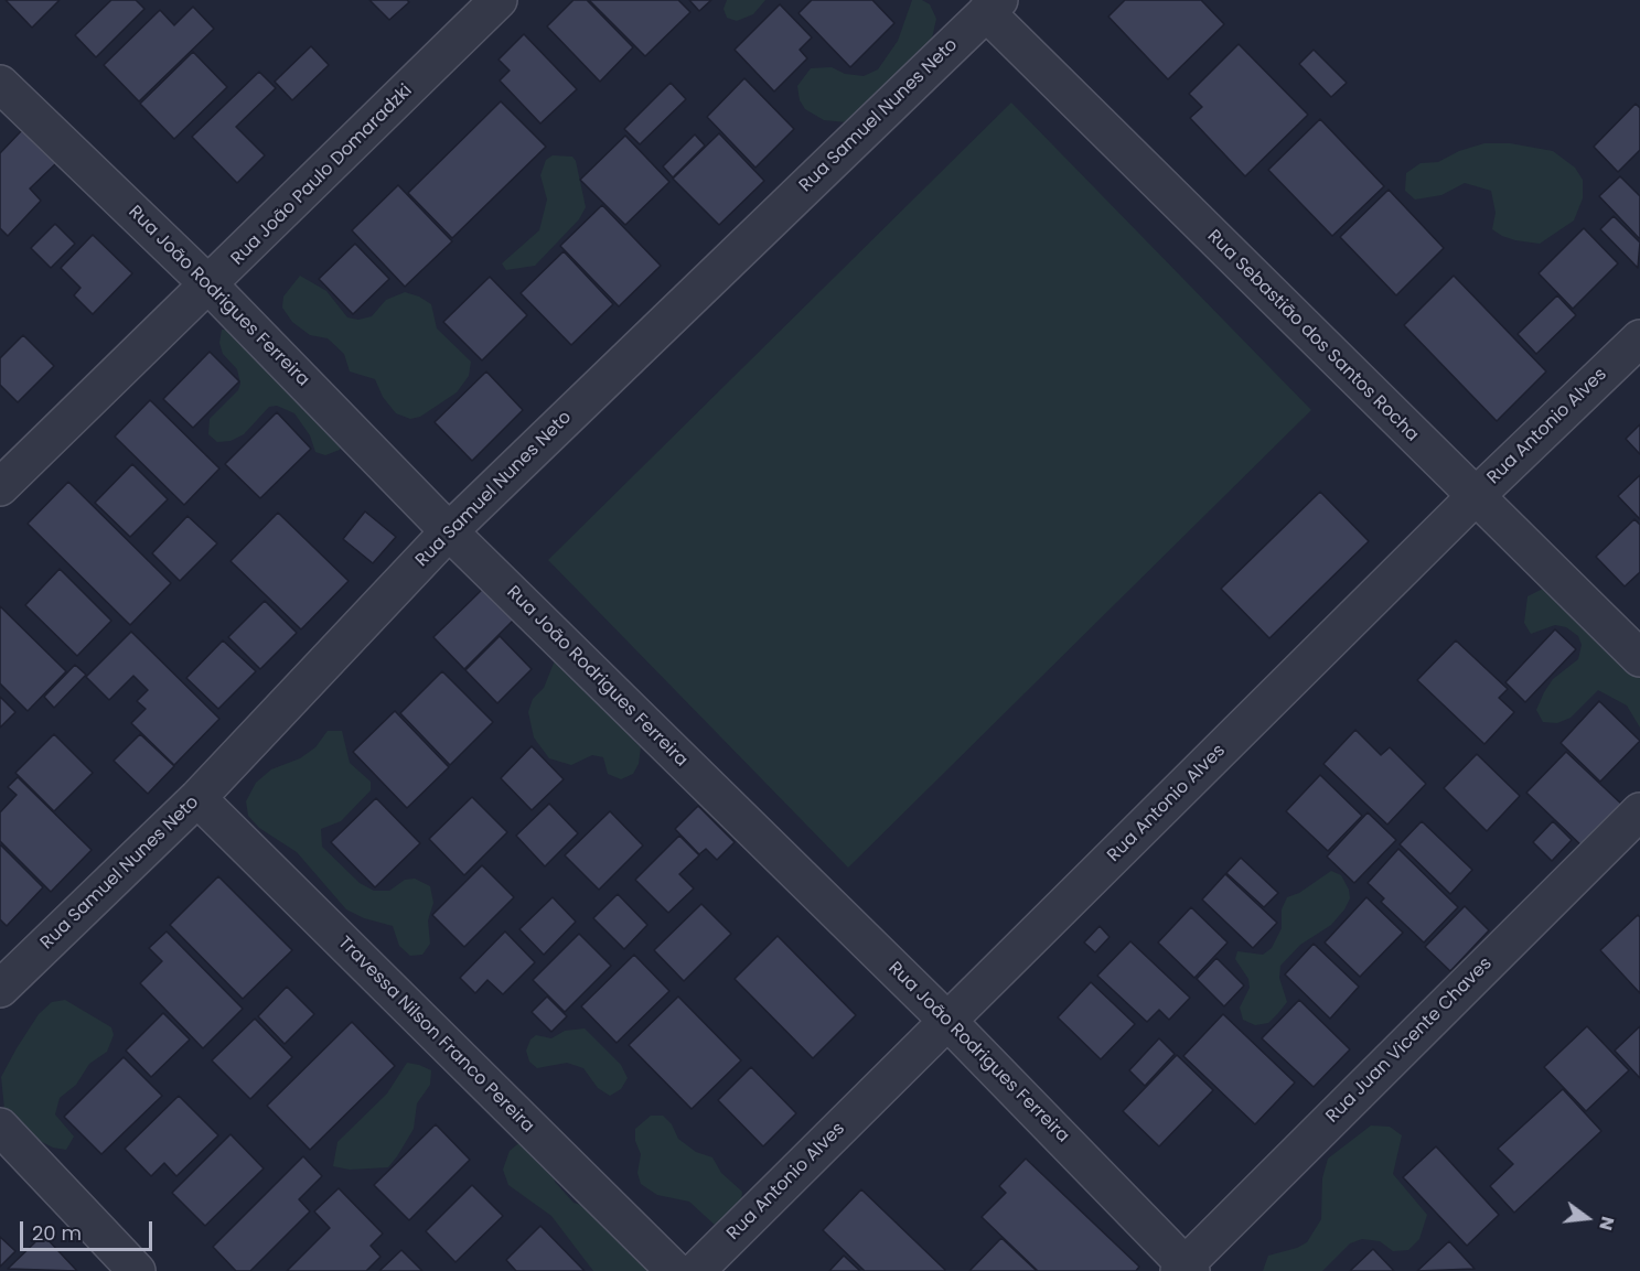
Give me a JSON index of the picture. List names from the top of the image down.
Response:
{
  "streets": {
    "street": [
      "Rua Samuel Nunes Neto",
      "Rua João Paulo Domaradzki",
      "Rua João Rodrigues Ferreira",
      "Rua Sebastião dos Santos Rocha",
      "Rua Antonio Alves",
      "Travessa Nilson Franco Pereira",
      "Rua Juan Vicente Chaves"
    ]
  },
  "crossings": [
    ["Rua Samuel Nunes Neto", "Rua João Rodrigues Ferreira"],
    ["Rua Samuel Nunes Neto", "Rua Sebastião dos Santos Rocha"],
    ["Rua Samuel Nunes Neto", "Travessa Nilson Franco Pereira"],
    ["Rua João Paulo Domaradzki", "Rua João Rodrigues Ferreira"],
    ["Rua João Rodrigues Ferreira", "Rua Antonio Alves"],
    ["Rua João Rodrigues Ferreira", "Rua Juan Vicente Chaves"],
    ["Rua Sebastião dos Santos Rocha", "Rua Antonio Alves"]
  ],
  "scale_bar": "20 m",
  "north": "right"
}
